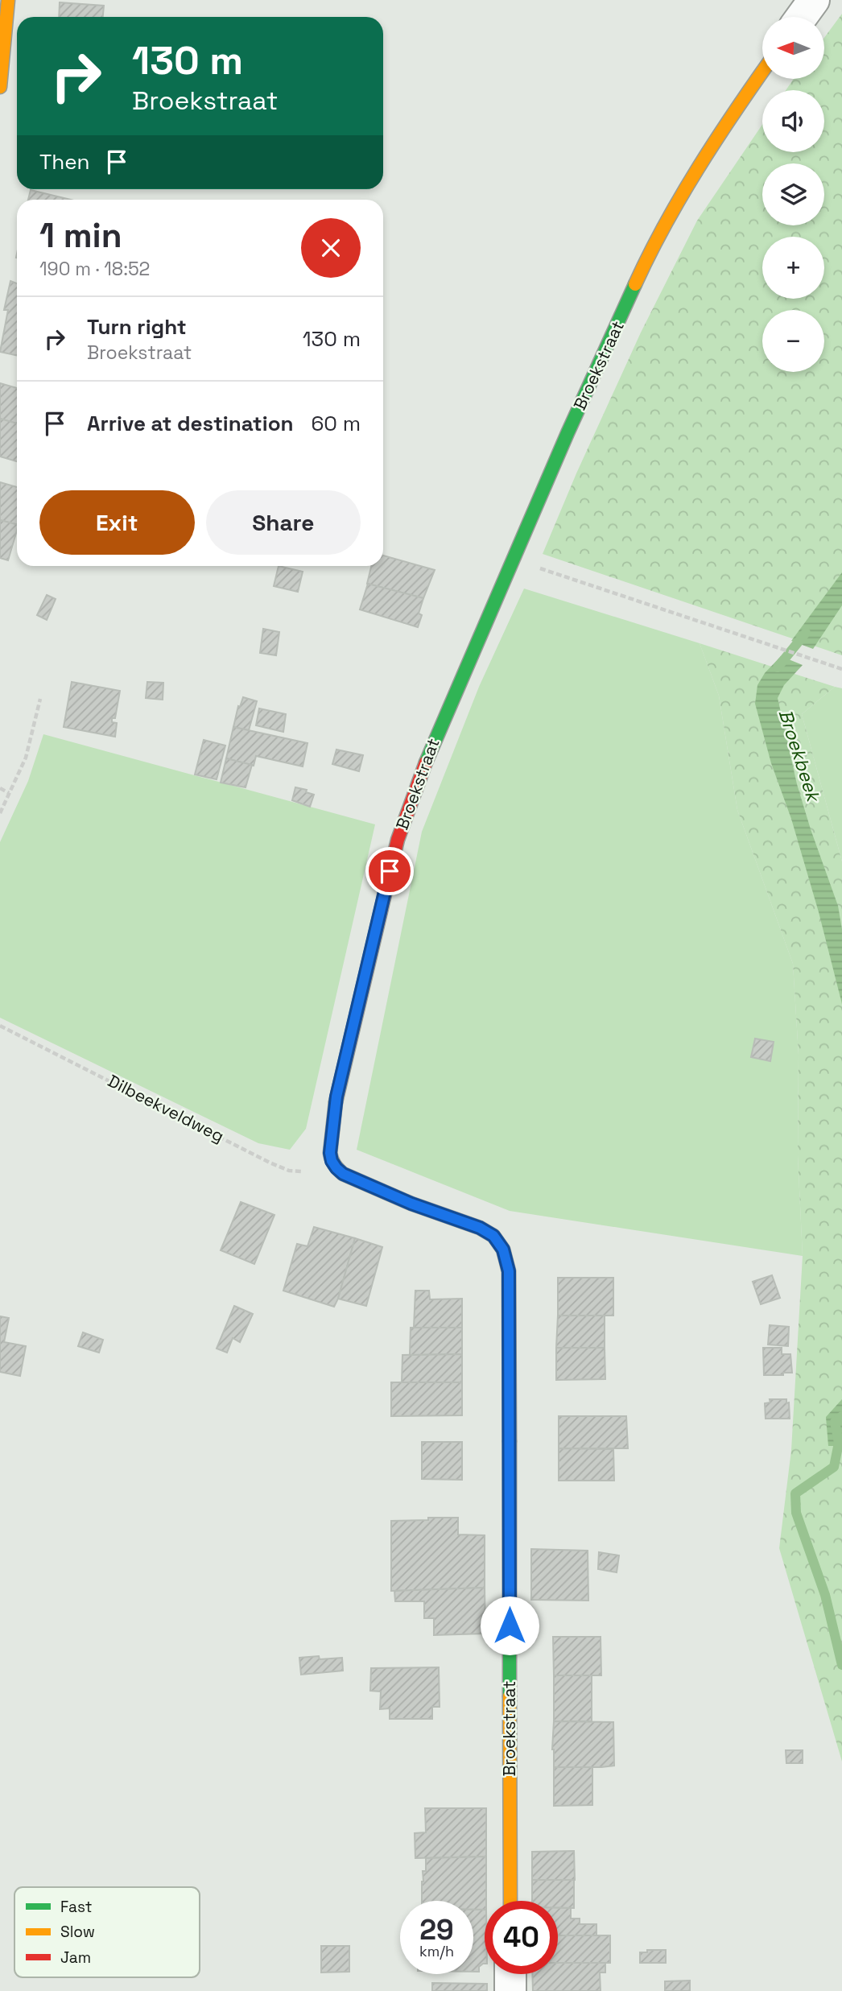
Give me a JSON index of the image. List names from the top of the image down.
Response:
{
  "streets": {
    "street": ["Broekstraat"],
    "path": ["Dilbeekveldweg"]
  },
  "crossings": [
    ["Broekstraat", "Dilbeekveldweg"]
  ],
  "water": ["Broekbeek"],
  "legend": ["Fast", "Slow", "Jam"],
  "north": "left",
  "page": {
    "map_buttons": ["+", "−"],
    "turn": ["130 m", "Broekstraat"],
    "then": "Then",
    "heading": ["1 min", "190 m · 18:52"],
    "list": [
      {
        "name": "Turn right",
        "note": "Broekstraat",
        "value": "130 m"
      },
      {
        "name": "Arrive at destination",
        "value": "60 m"
      }
    ],
    "buttons": ["Exit", "Share"],
    "speed": "29 km/h",
    "limit": "40"
  }
}
